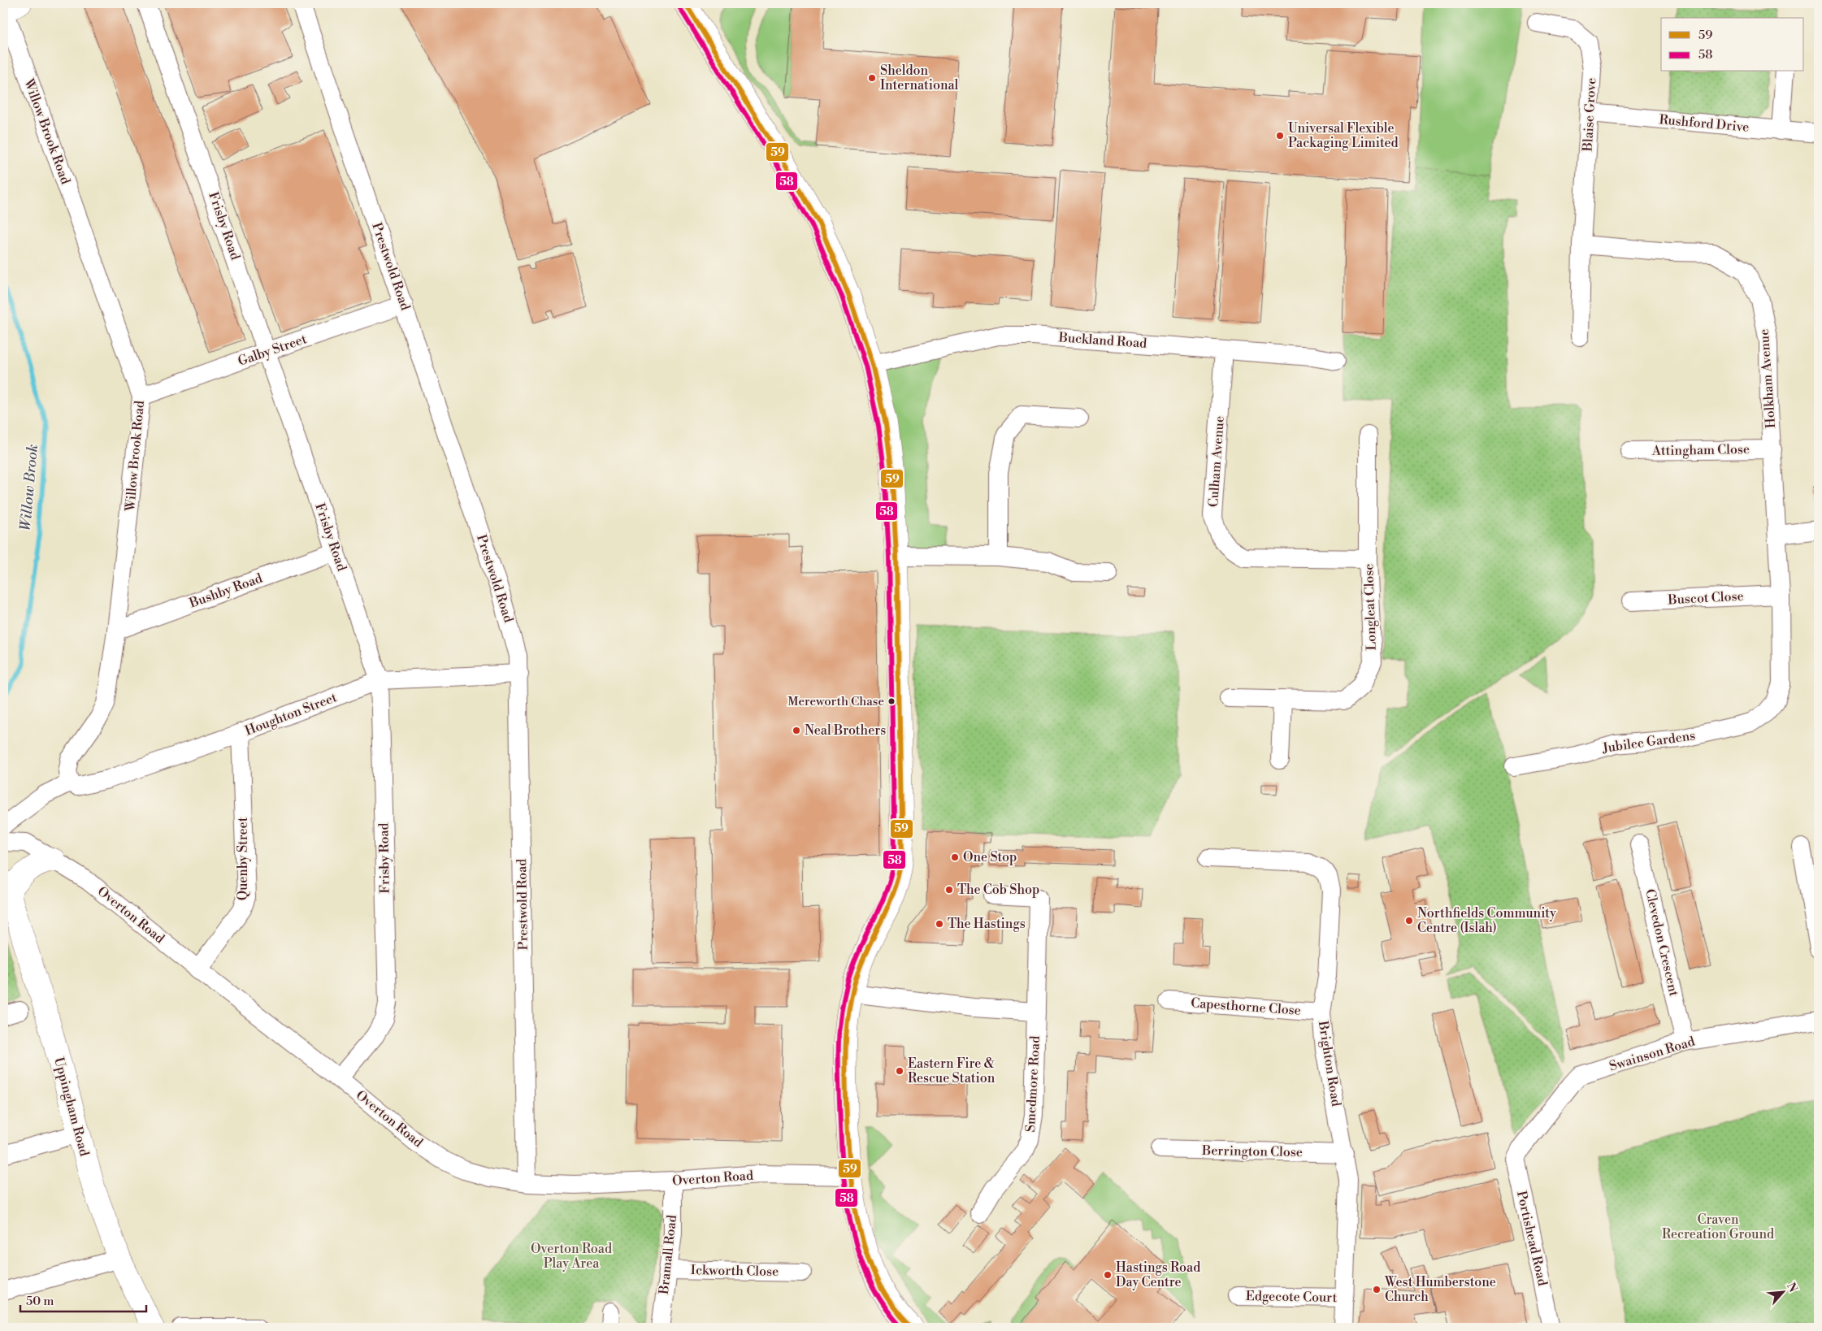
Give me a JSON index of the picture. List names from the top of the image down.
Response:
{
  "streets": {
    "street": [
      "Blaise Grove",
      "Rushford Drive",
      "Willow Brook Road",
      "Frisby Road",
      "Prestwold Road",
      "Buckland Road",
      "Galby Street",
      "Holkham Avenue",
      "Attingham Close",
      "Culham Avenue",
      "Bushby Road",
      "Buscot Close",
      "Longleat Close",
      "Houghton Street",
      "Jubilee Gardens",
      "Quenby Street",
      "Overton Road",
      "Clevedon Crescent",
      "Capesthorne Close",
      "Swainson Road",
      "Brighton Road",
      "Smedmore Road",
      "Uppingham Road",
      "Berrington Close",
      "Portishead Road",
      "Bramall Road",
      "Ickworth Close",
      "Edgecote Court"
    ]
  },
  "crossings": [
    ["Blaise Grove", "Rushford Drive"],
    ["Blaise Grove", "Holkham Avenue"],
    ["Willow Brook Road", "Galby Street"],
    ["Willow Brook Road", "Bushby Road"],
    ["Willow Brook Road", "Houghton Street"],
    ["Frisby Road", "Galby Street"],
    ["Frisby Road", "Bushby Road"],
    ["Frisby Road", "Houghton Street"],
    ["Frisby Road", "Overton Road"],
    ["Prestwold Road", "Galby Street"],
    ["Prestwold Road", "Houghton Street"],
    ["Prestwold Road", "Overton Road"],
    ["Buckland Road", "Culham Avenue"],
    ["Holkham Avenue", "Attingham Close"],
    ["Holkham Avenue", "Buscot Close"],
    ["Holkham Avenue", "Jubilee Gardens"],
    ["Culham Avenue", "Longleat Close"],
    ["Houghton Street", "Quenby Street"],
    ["Quenby Street", "Overton Road"],
    ["Overton Road", "Bramall Road"],
    ["Clevedon Crescent", "Swainson Road"],
    ["Capesthorne Close", "Brighton Road"],
    ["Swainson Road", "Portishead Road"],
    ["Brighton Road", "Berrington Close"],
    ["Brighton Road", "Edgecote Court"],
    ["Bramall Road", "Ickworth Close"]
  ],
  "water": ["Willow Brook"],
  "parks": ["Craven Recreation Ground", "Overton Road Play Area"],
  "places": [
    "Sheldon International",
    "Universal Flexible Packaging Limited",
    "Mereworth Chase",
    "Neal Brothers",
    "One Stop",
    "The Cob Shop",
    "Northfields Community Centre (Islah)",
    "The Hastings",
    "Eastern Fire & Rescue Station",
    "Hastings Road Day Centre",
    "West Humberstone Church"
  ],
  "lines": ["transit line 59", "transit line 58"],
  "legend": ["59", "58"],
  "scale_bar": "50 m",
  "north": "top right"
}
